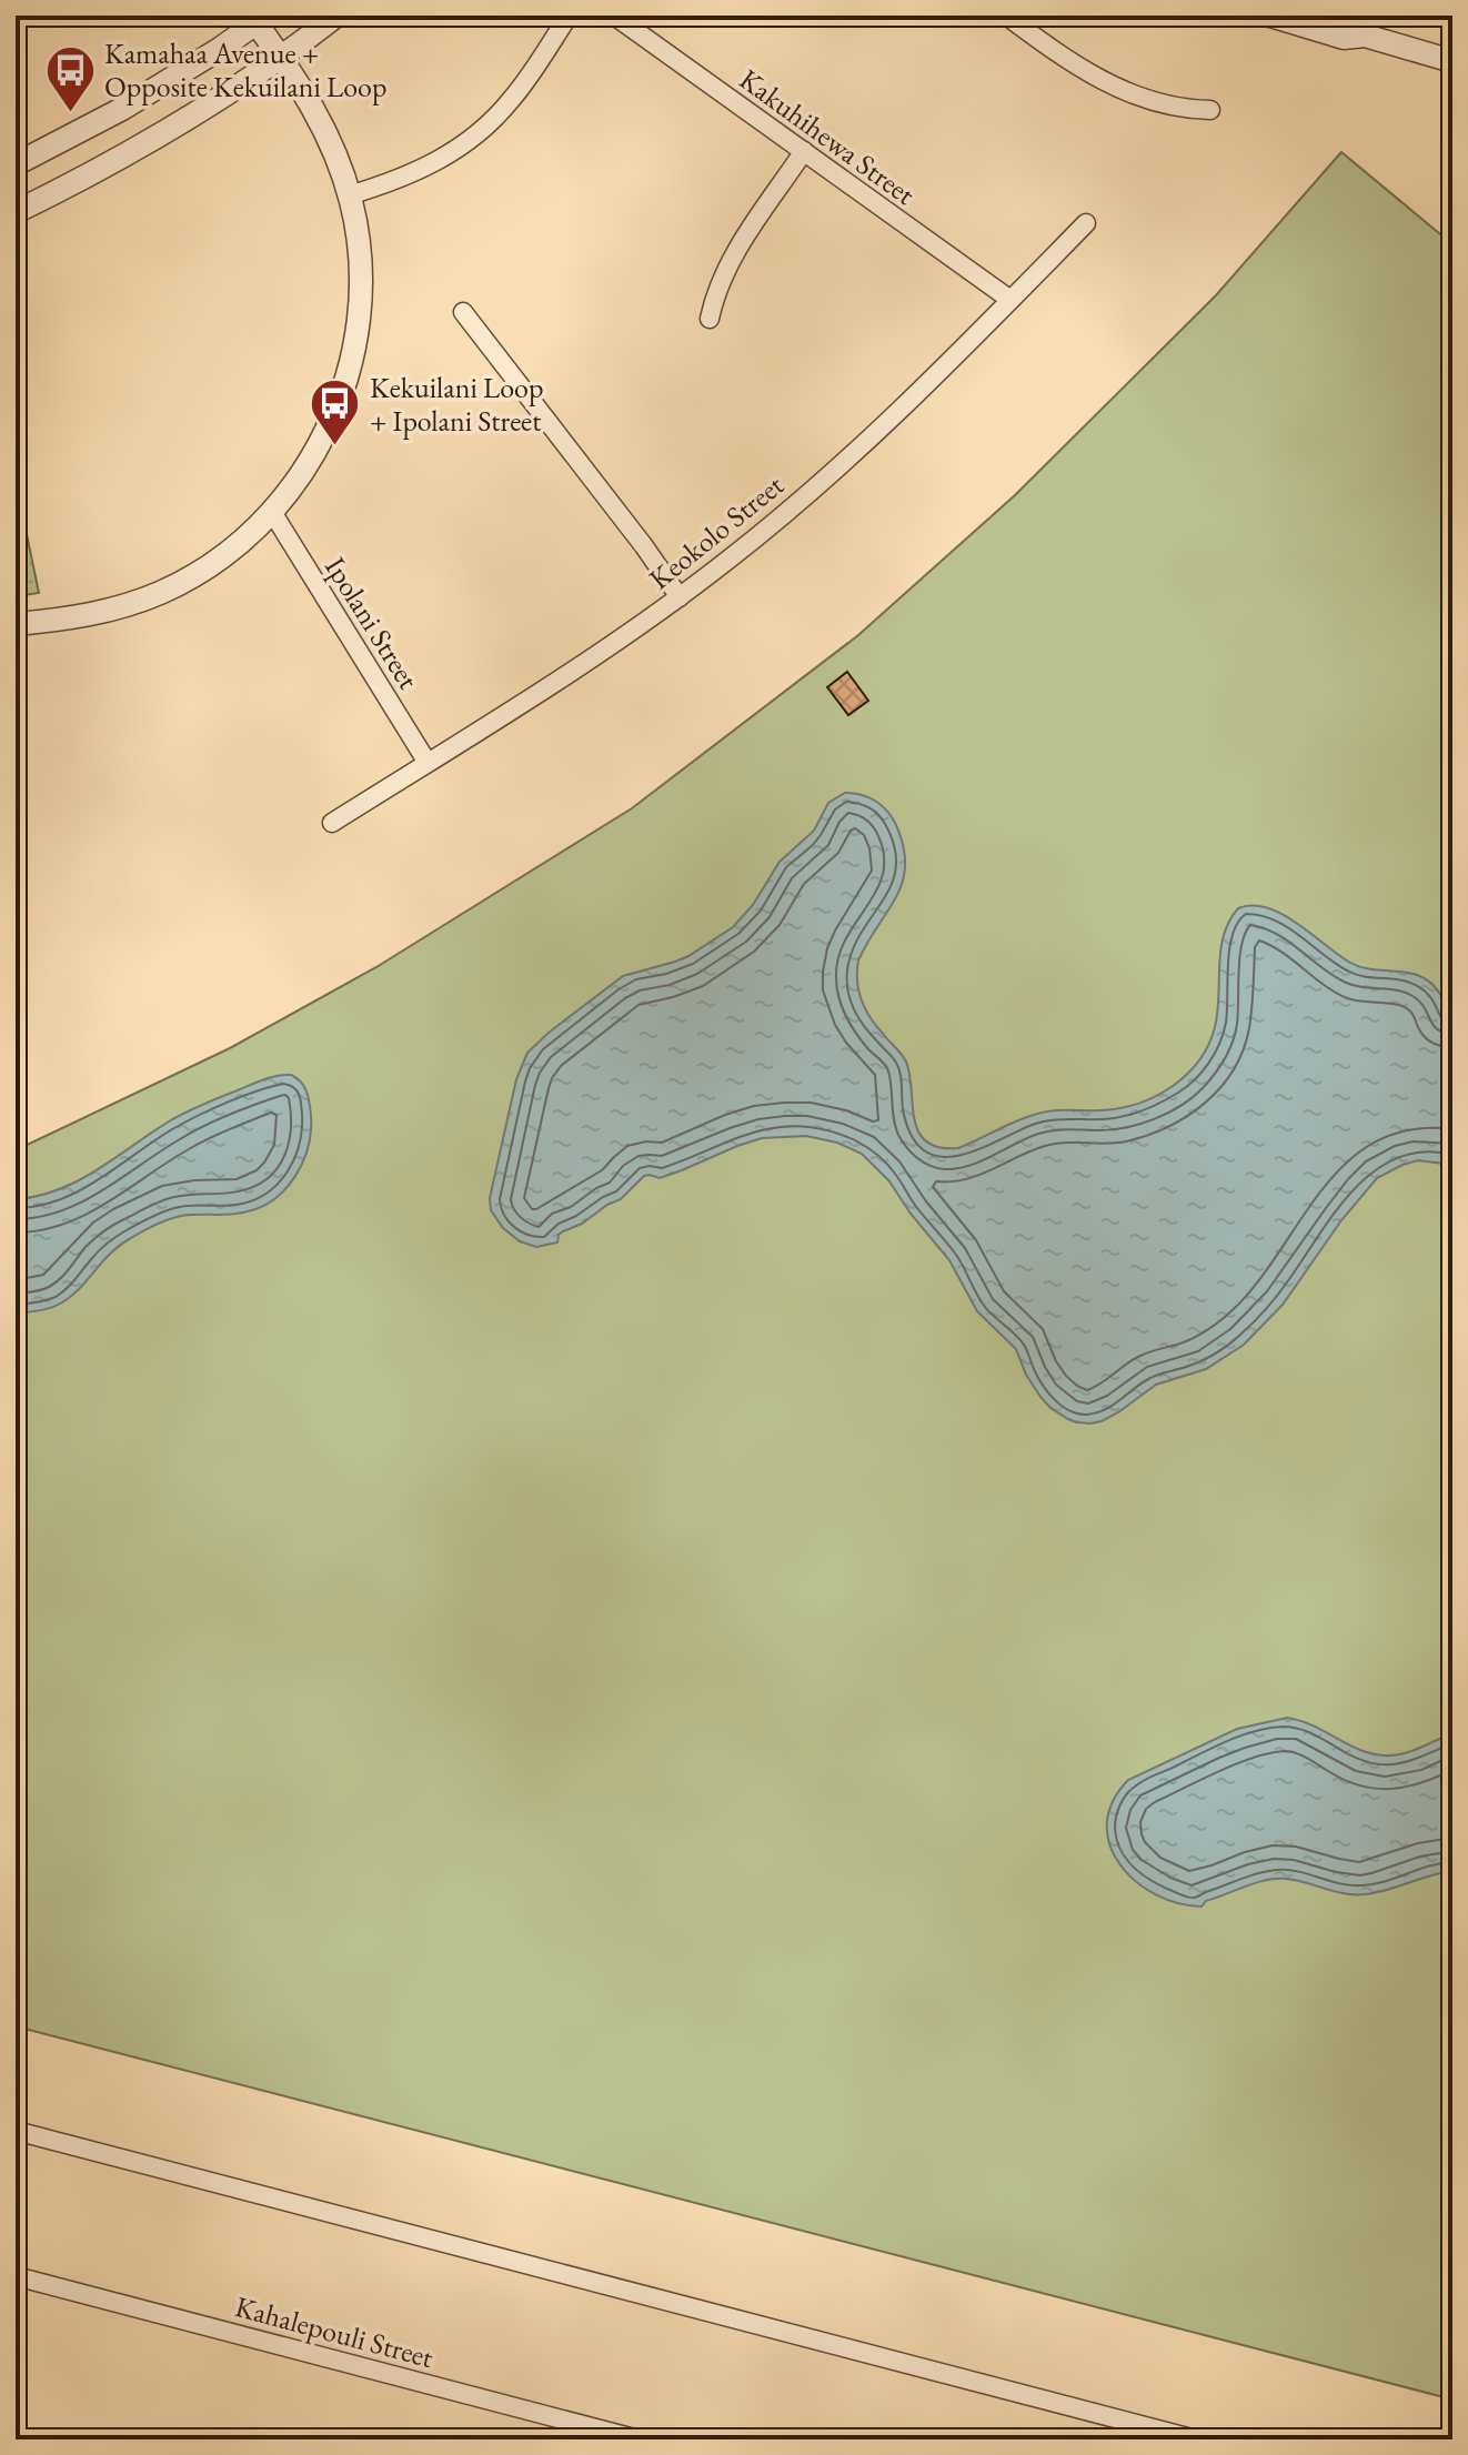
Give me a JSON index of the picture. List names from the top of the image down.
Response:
{
  "streets": {
    "street": [
      "Kakuhihewa Street",
      "Keokolo Street",
      "Ipolani Street",
      "Kahalepouli Street"
    ]
  },
  "crossings": [
    ["Kakuhihewa Street", "Keokolo Street"],
    ["Keokolo Street", "Ipolani Street"]
  ],
  "places": {
    "bus stop": ["Kamahaa Avenue + Opposite Kekuilani Loop", "Kekuilani Loop + Ipolani Street"]
  }
}
